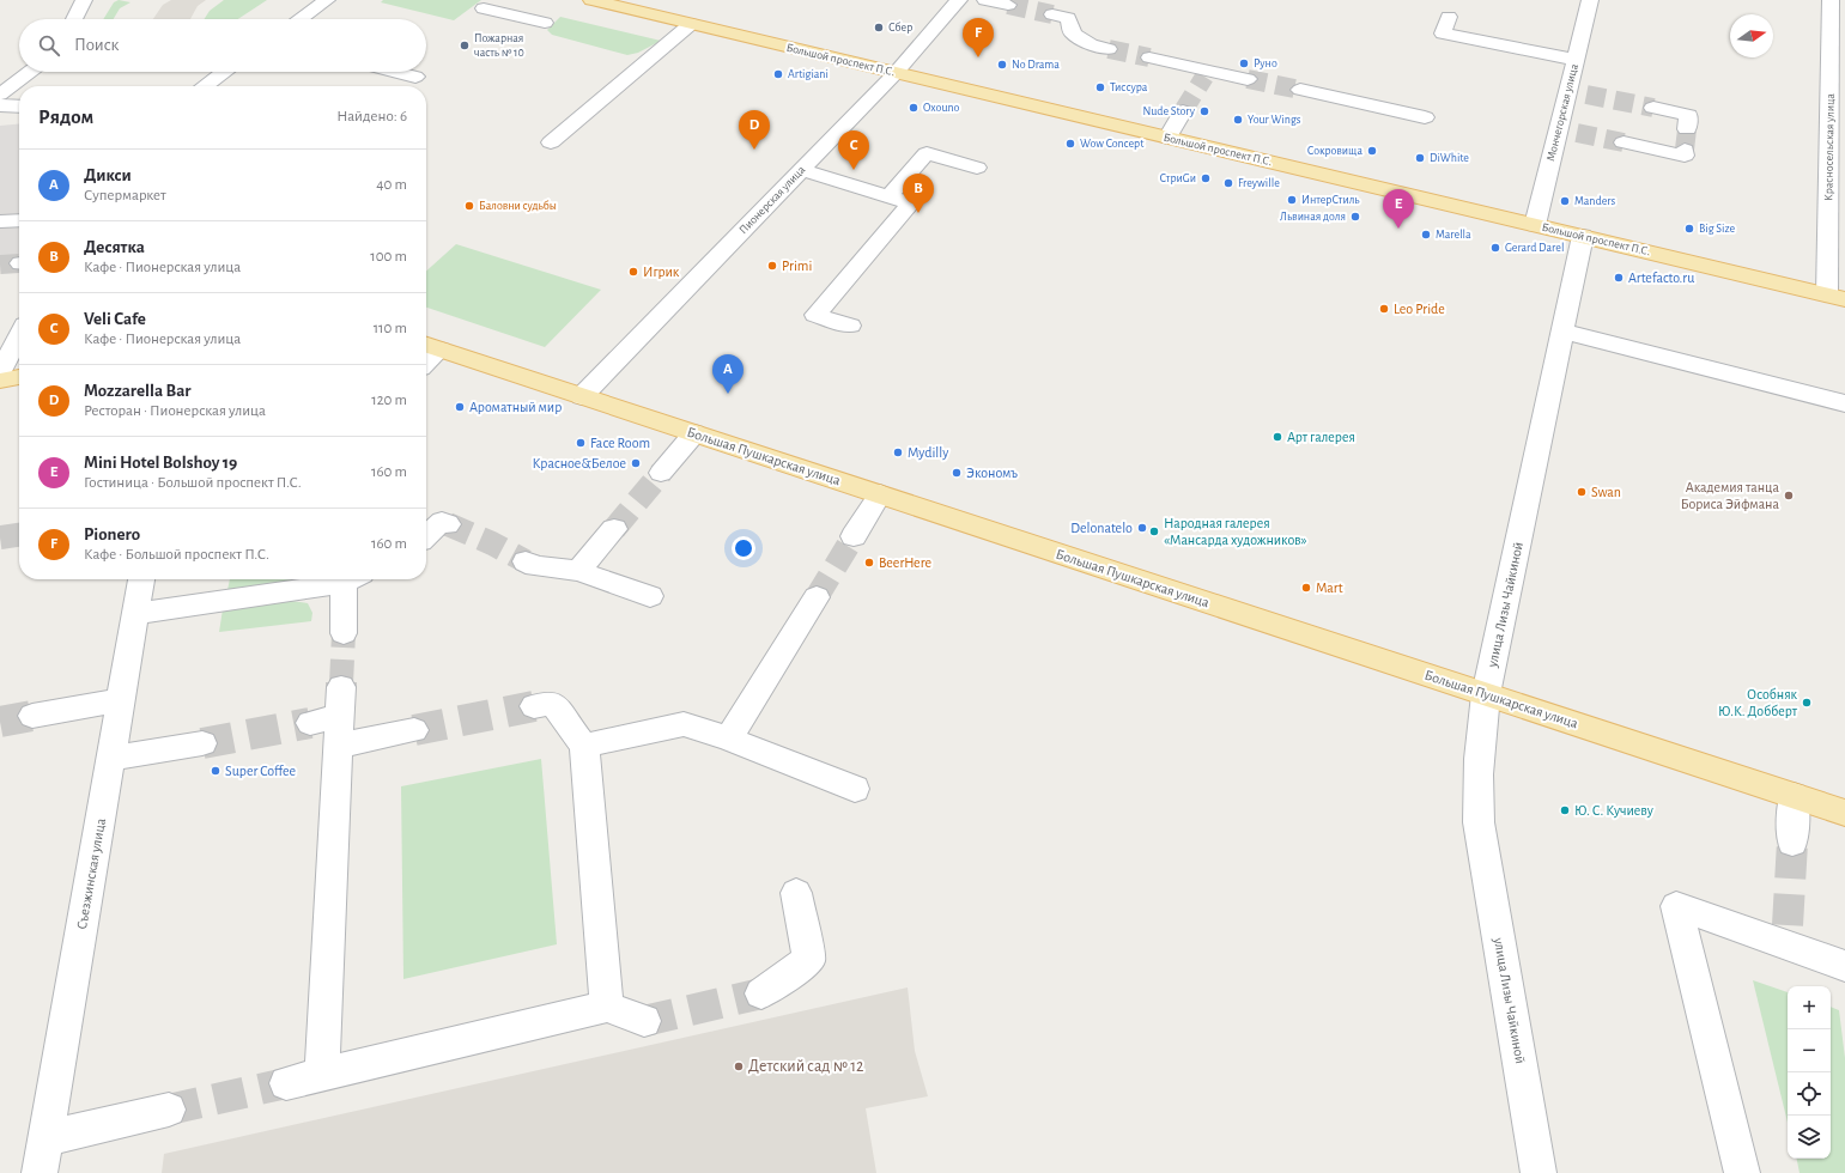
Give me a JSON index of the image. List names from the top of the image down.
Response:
{
  "streets": {
    "main road": ["Большой проспект П.С.", "Большая Пушкарская улица"],
    "street": [
      "Мончегорская улица",
      "Красносельская улица",
      "Пионерская улица",
      "улица Лизы Чайкиной",
      "Съезжинская улица"
    ]
  },
  "crossings": [
    ["Большой проспект П.С.", "Мончегорская улица"],
    ["Большой проспект П.С.", "Красносельская улица"],
    ["Большой проспект П.С.", "Пионерская улица"],
    ["Большой проспект П.С.", "улица Лизы Чайкиной"],
    ["Пионерская улица", "Большая Пушкарская улица"],
    ["Большая Пушкарская улица", "улица Лизы Чайкиной"]
  ],
  "places": [
    "Сбер",
    "Пожарная часть № 10",
    "Руно",
    "No Drama",
    "Artigiani",
    "Тиссура",
    "Oxouno",
    "Nude Story",
    "Your Wings",
    "Wow Concept",
    "Сокровища",
    "DiWhite",
    "СтриGи",
    "Freywille",
    "ИнтерСтиль",
    "Manders",
    "Баловни судьбы",
    "Львиная доля",
    "Big Size",
    "Marella",
    "Gerard Darel",
    "Primi",
    "Игрик",
    "Artefacto.ru",
    "Leo Pride",
    "Ароматный мир",
    "Арт галерея",
    "Face Room",
    "Mydilly",
    "Красное&Белое",
    "Экономъ",
    "Swan",
    "Академия танца Бориса Эйфмана",
    "Delonatelo",
    "Народная галерея «Мансарда художников»",
    "BeerHere",
    "Mart",
    "Особняк Ю.К. Добберт",
    "Super Coffee",
    "Ю. С. Кучиеву",
    "Детский сад № 12"
  ],
  "north": "right",
  "page": {
    "pins": [
      "F",
      "D",
      "C",
      "B",
      "E",
      "A"
    ],
    "search": "Поиск",
    "heading": ["Рядом", "Найдено: 6"],
    "list": [
      {
        "mark": "A",
        "name": "Дикси",
        "note": "Супермаркет",
        "value": "40 m"
      },
      {
        "mark": "B",
        "name": "Десятка",
        "note": "Кафе · Пионерская улица",
        "value": "100 m"
      },
      {
        "mark": "C",
        "name": "Veli Cafe",
        "note": "Кафе · Пионерская улица",
        "value": "110 m"
      },
      {
        "mark": "D",
        "name": "Mozzarella Bar",
        "note": "Ресторан · Пионерская улица",
        "value": "120 m"
      },
      {
        "mark": "E",
        "name": "Mini Hotel Bolshoy 19",
        "note": "Гостиница · Большой проспект П.С.",
        "value": "160 m"
      },
      {
        "mark": "F",
        "name": "Pionero",
        "note": "Кафе · Большой проспект П.С.",
        "value": "160 m"
      }
    ],
    "map_buttons": ["+", "−"]
  }
}
